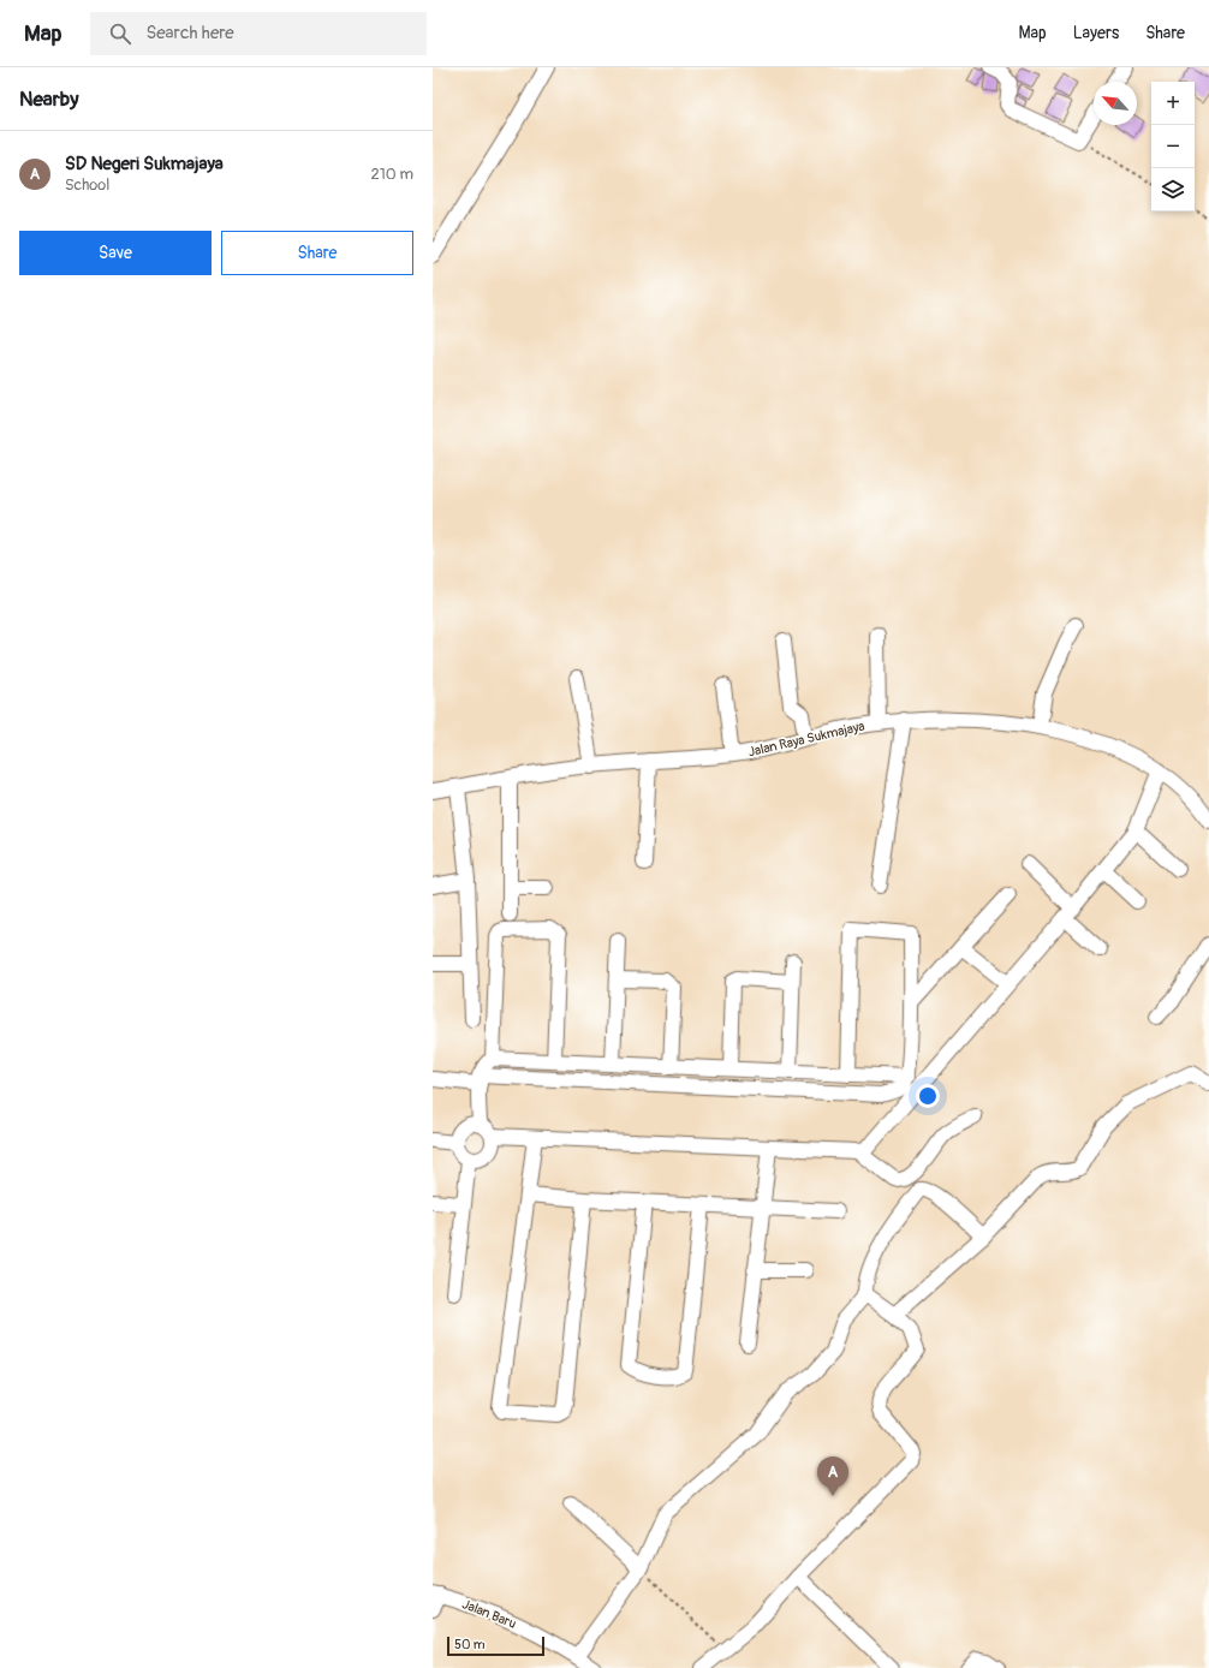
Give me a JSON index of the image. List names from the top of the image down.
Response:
{
  "streets": {
    "street": ["Jalan Raya Sukmajaya", "Jalan Baru"]
  },
  "scale_bar": "50 m",
  "north": "top left",
  "page": {
    "header": "Map",
    "search": "Search here",
    "nav": ["Map", "Layers", "Share"],
    "heading": "Nearby",
    "map_buttons": ["+", "−"],
    "list": [
      {
        "mark": "A",
        "name": "SD Negeri Sukmajaya",
        "note": "School",
        "value": "210 m"
      }
    ],
    "buttons": ["Save", "Share"],
    "pins": "A",
    "scale": "50 m"
  }
}
